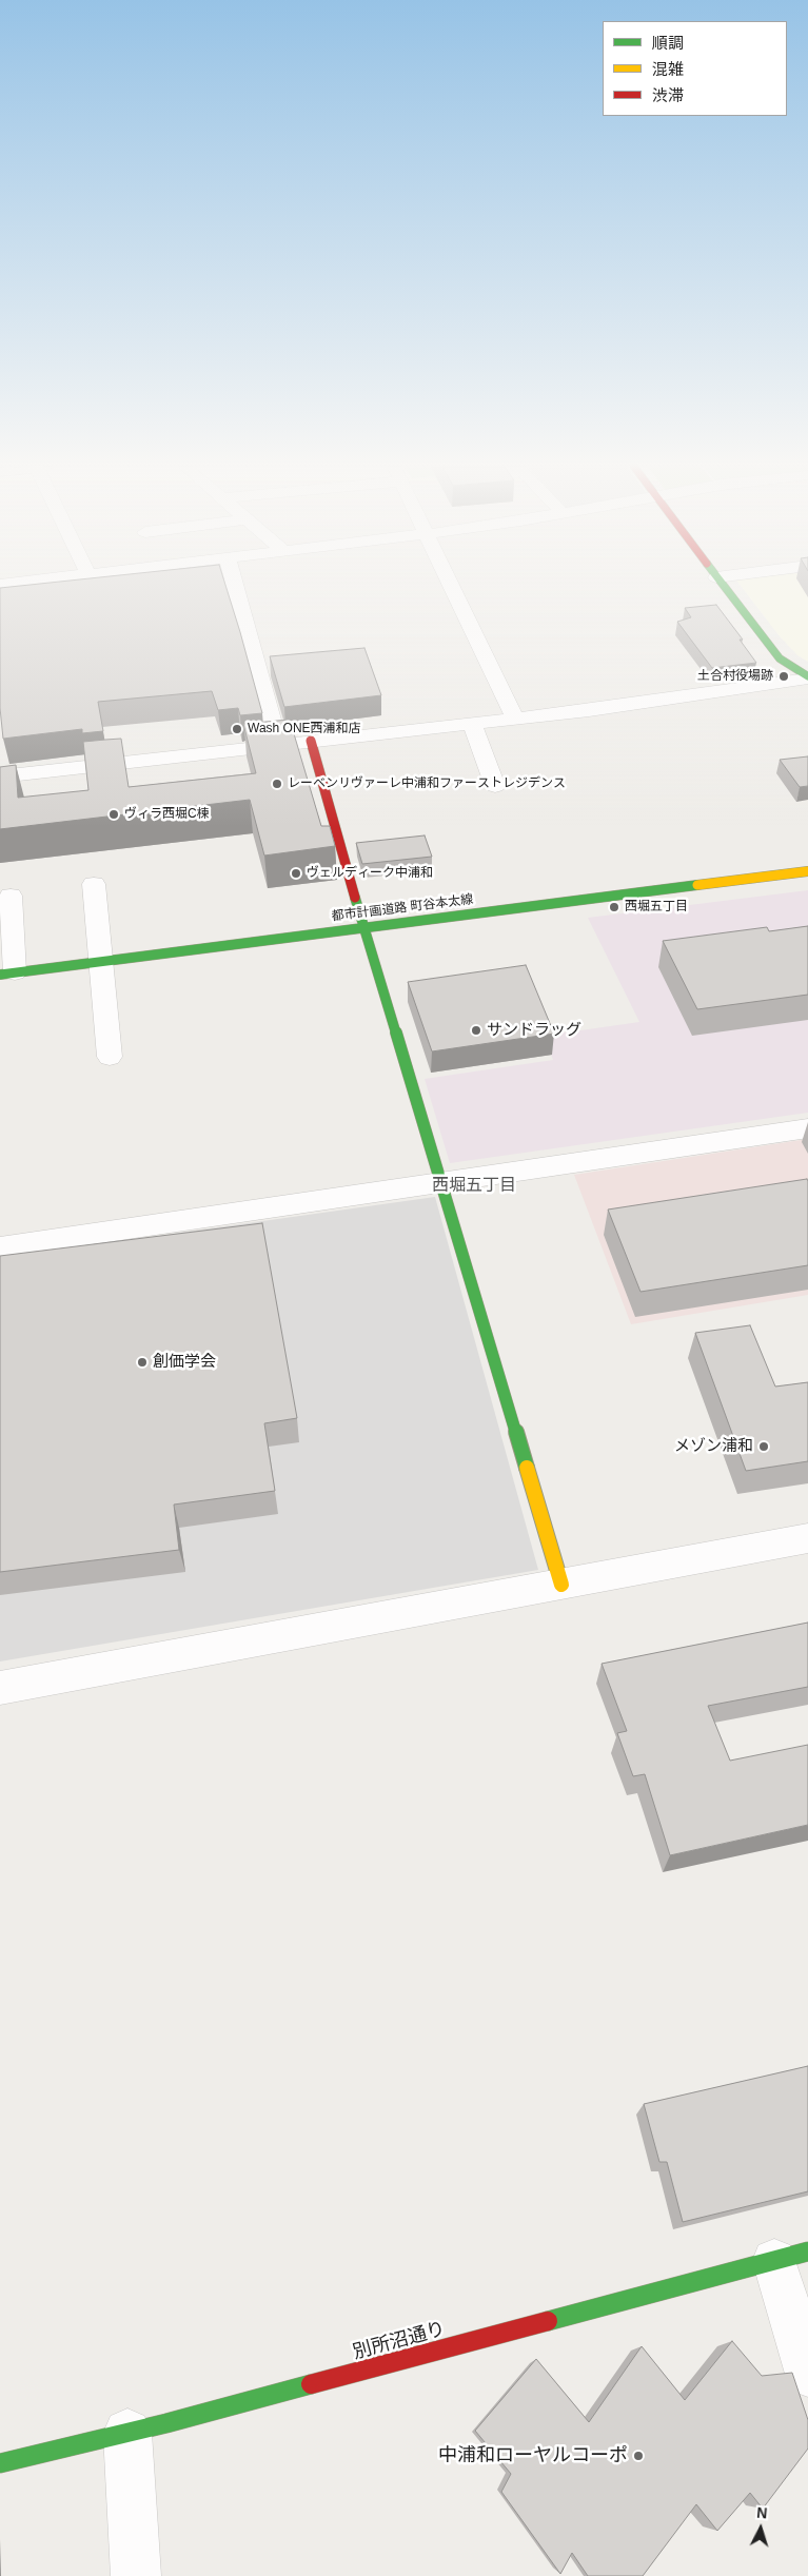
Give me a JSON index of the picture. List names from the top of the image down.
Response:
{
  "streets": {
    "street": ["都市計画道路 町谷本太線", "別所沼通り"]
  },
  "districts": ["西堀五丁目"],
  "places": [
    "土合村役場跡",
    "Wash ONE西浦和店",
    "レーベンリヴァーレ中浦和ファーストレジデンス",
    "ヴィラ西堀C棟",
    "ヴェルディーク中浦和",
    "西堀五丁目",
    "サンドラッグ",
    "創価学会",
    "メゾン浦和",
    "中浦和ローヤルコーポ"
  ],
  "legend": ["順調", "混雑", "渋滞"],
  "north": "top"
}
